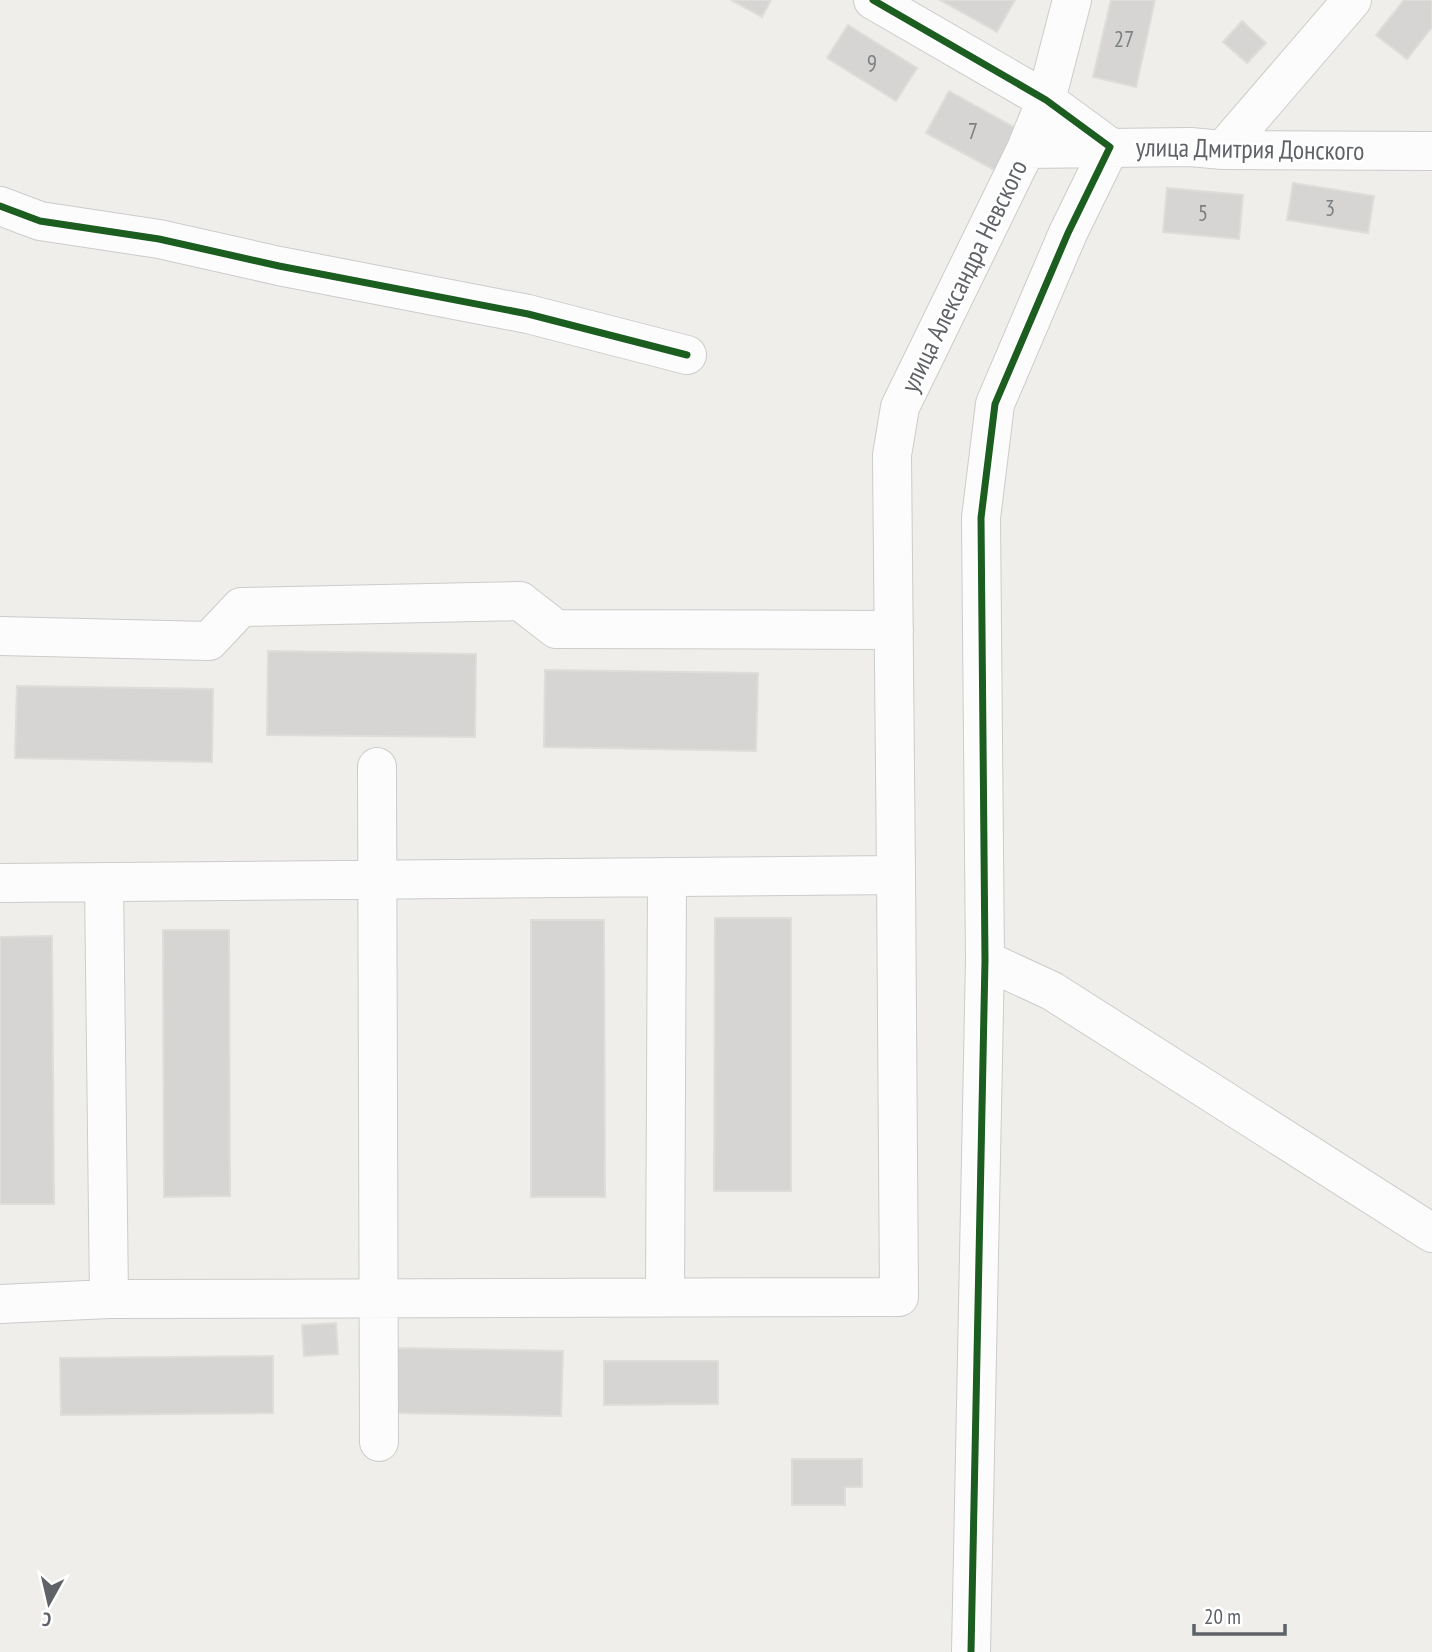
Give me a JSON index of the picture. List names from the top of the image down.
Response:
{
  "streets": {
    "street": ["улица Дмитрия Донского", "улица Александра Невского"]
  },
  "crossings": [
    ["улица Дмитрия Донского", "улица Александра Невского"]
  ],
  "house_numbers": [
    "27",
    "9",
    "7",
    "3",
    "5"
  ],
  "scale_bar": "20 m",
  "north": "bottom"
}
